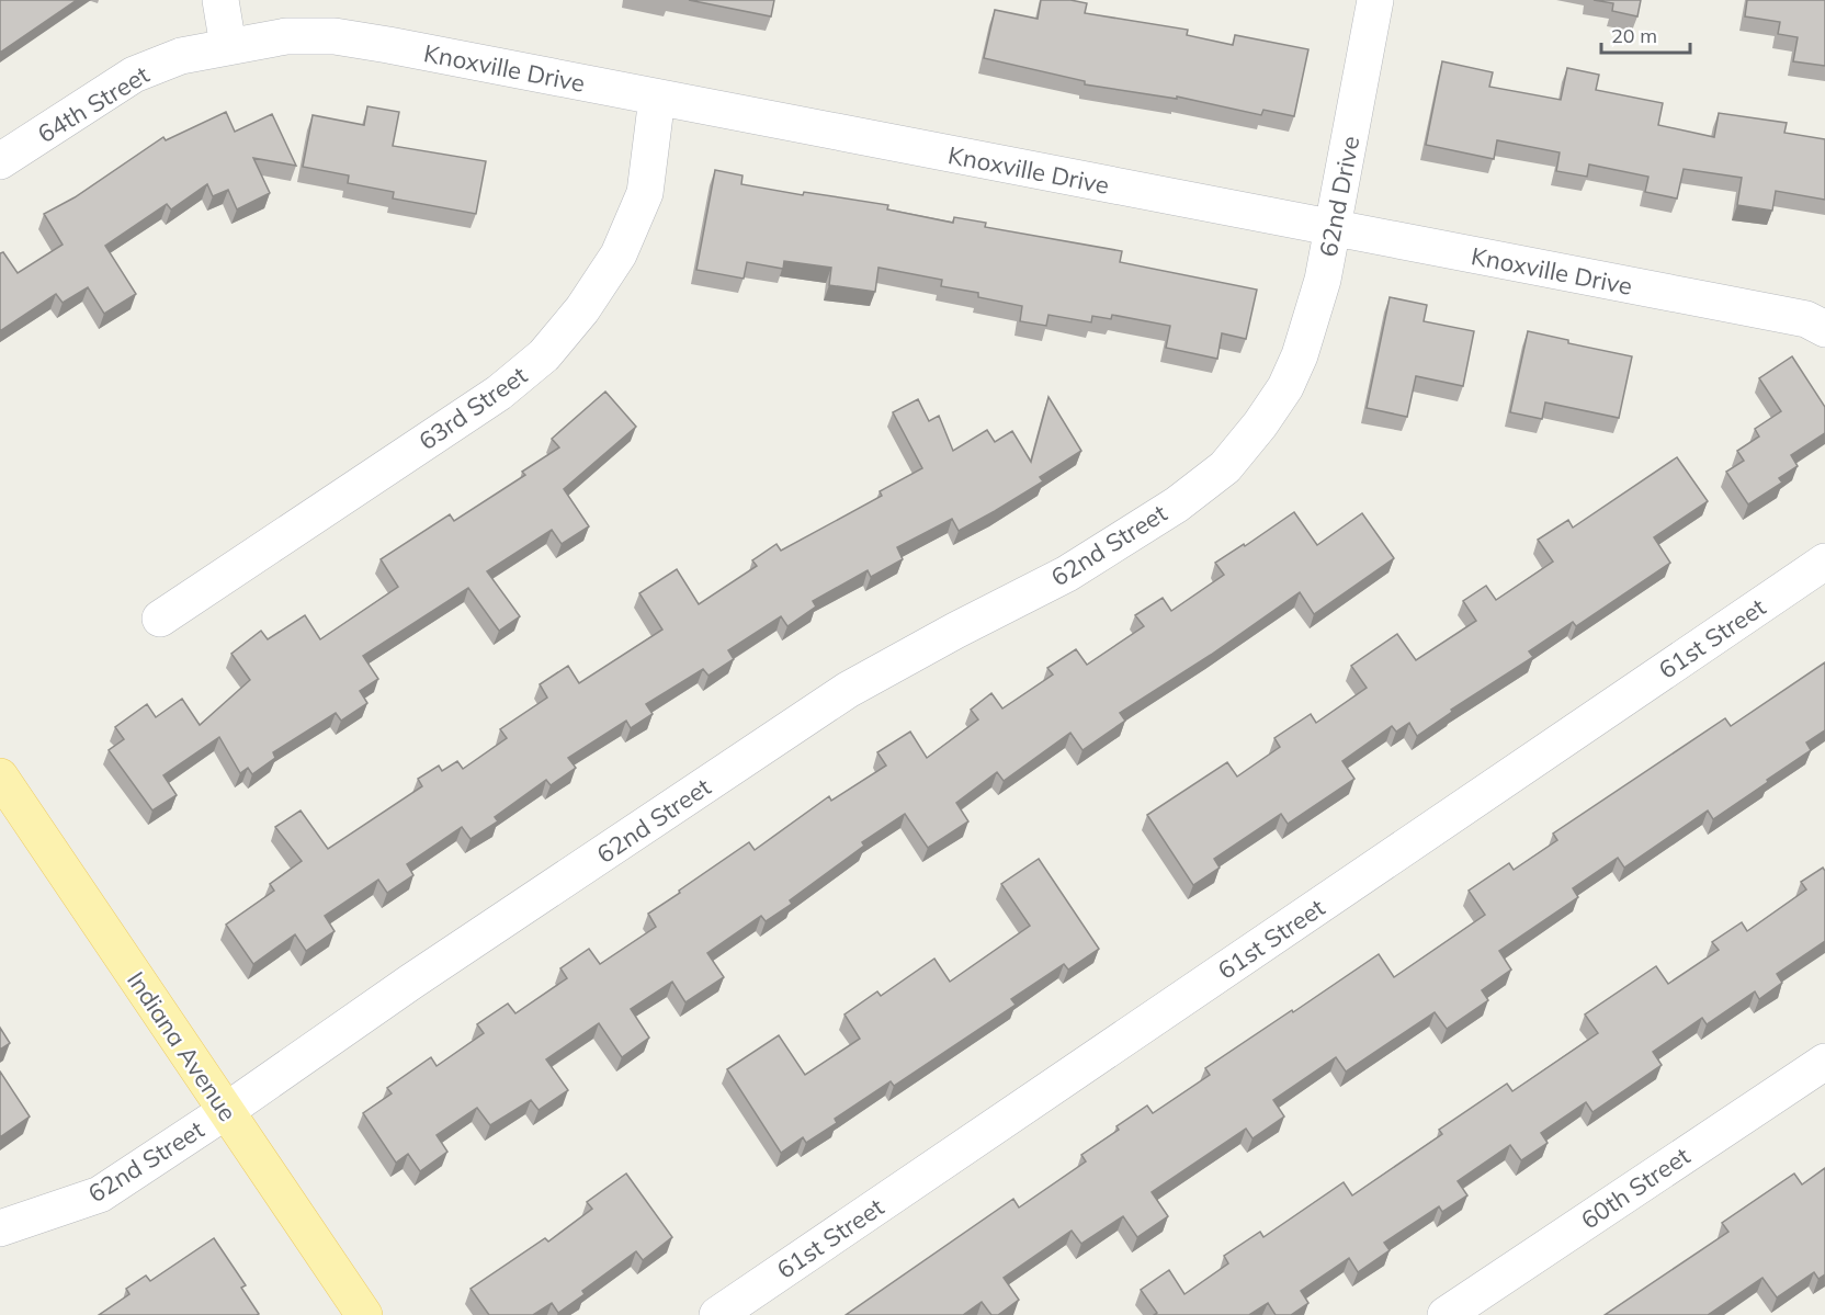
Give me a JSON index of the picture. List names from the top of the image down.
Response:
{
  "streets": {
    "main road": ["Indiana Avenue"],
    "street": [
      "Knoxville Drive",
      "64th Street",
      "62nd Drive",
      "63rd Street",
      "62nd Street",
      "61st Street",
      "60th Street"
    ]
  },
  "crossings": [
    ["Knoxville Drive", "64th Street"],
    ["Knoxville Drive", "62nd Drive"],
    ["Knoxville Drive", "63rd Street"],
    ["62nd Drive", "62nd Street"],
    ["62nd Street", "Indiana Avenue"]
  ],
  "scale_bar": "20 m"
}
